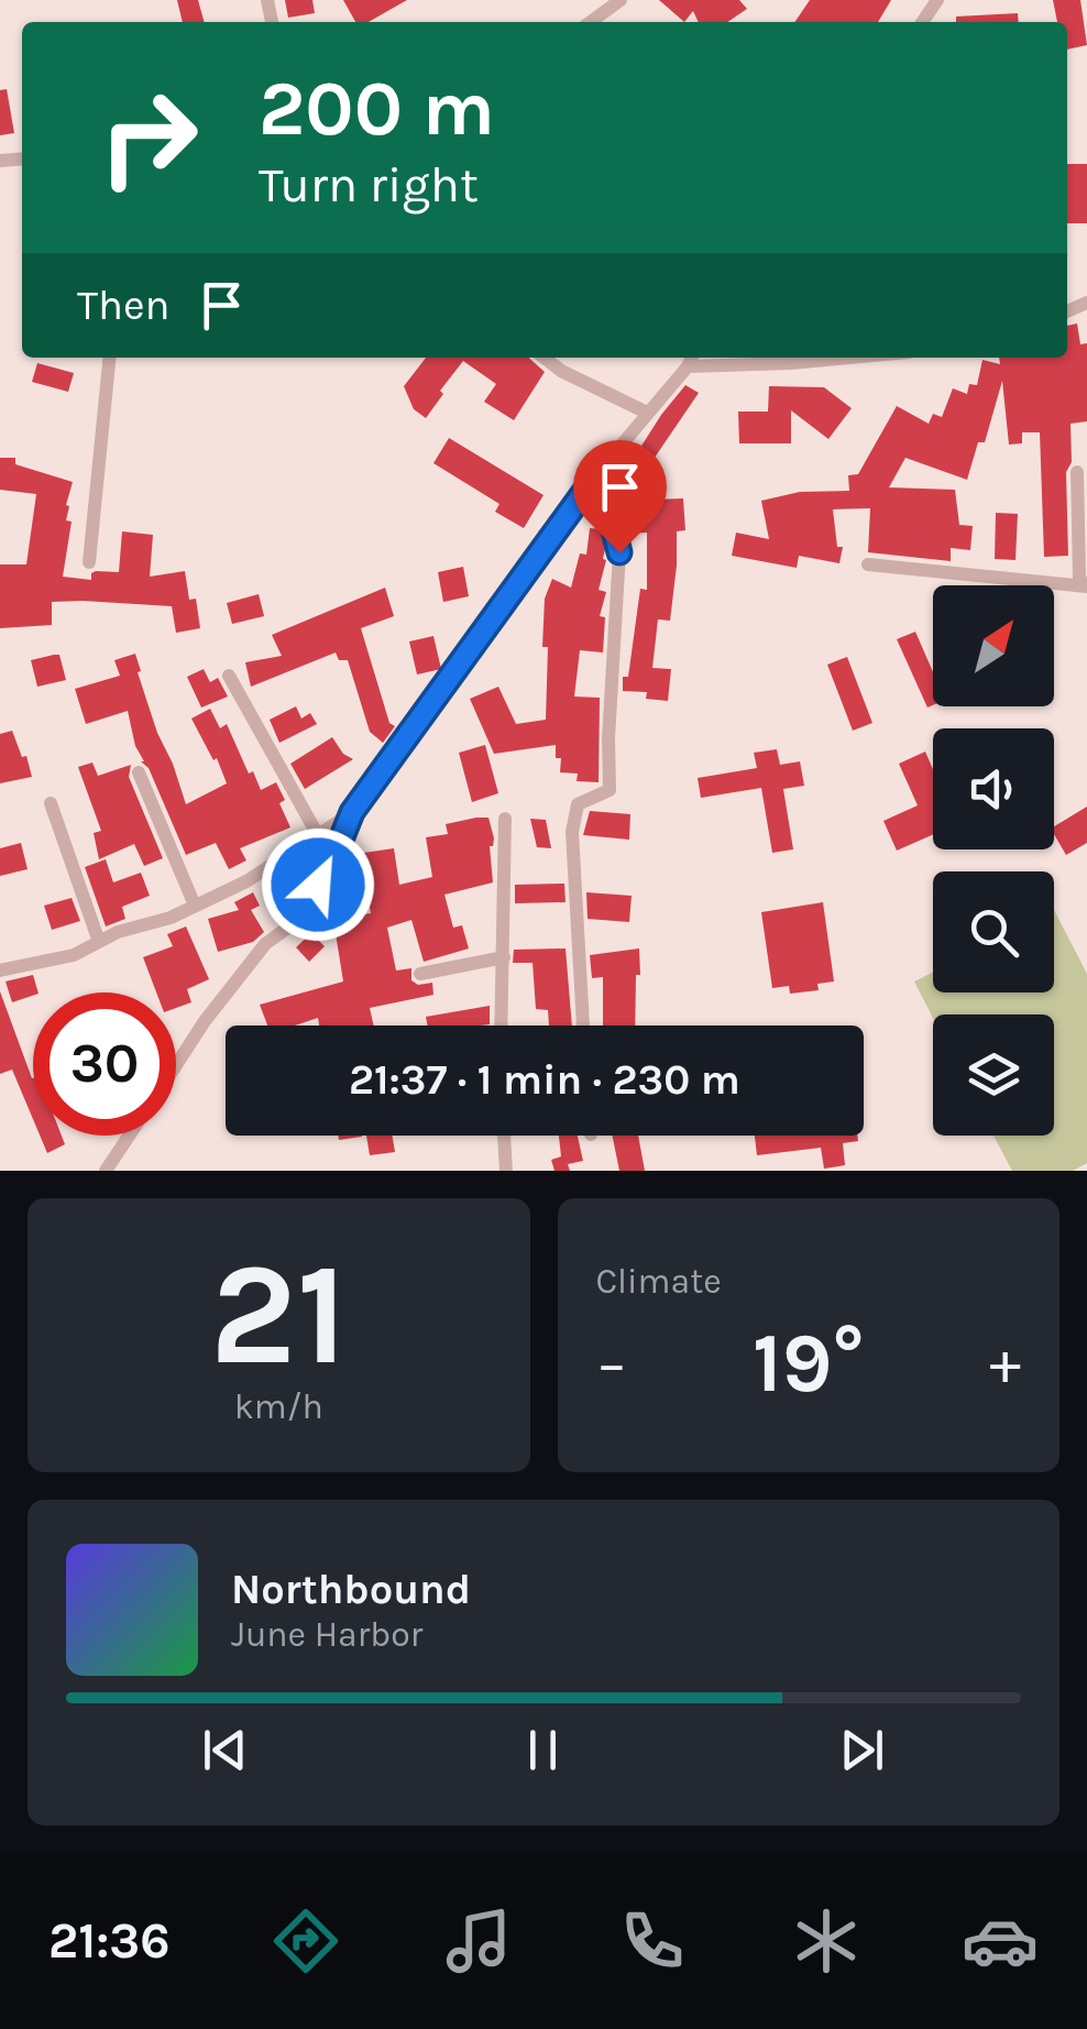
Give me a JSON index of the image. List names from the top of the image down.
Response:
{
  "north": "top right",
  "page": {
    "turn": ["200 m", "Turn right"],
    "then": "Then",
    "limit": "30",
    "trip": "21:37 · 1 min · 230 m",
    "tile": [
      ["21", "km/h"],
      "Climate"
    ],
    "heat": ["−", "19°", "+"],
    "song": ["Northbound", "June Harbor"],
    "tabs": "21:36"
  }
}
